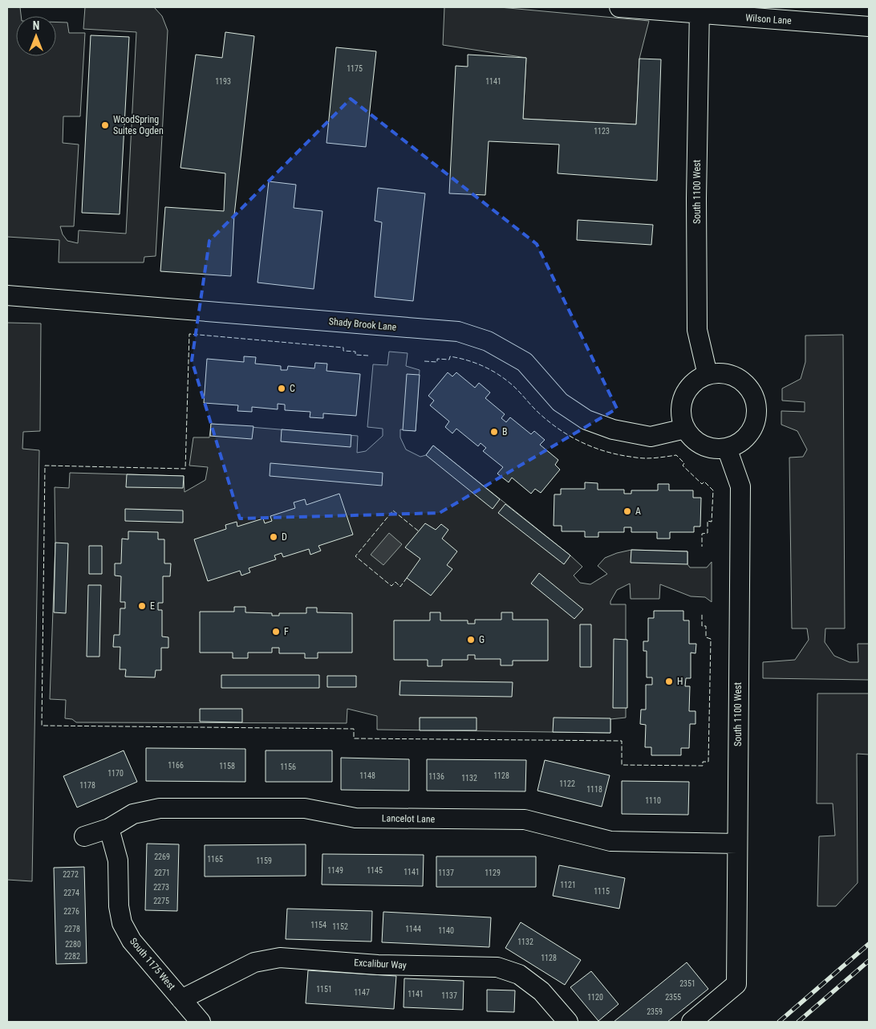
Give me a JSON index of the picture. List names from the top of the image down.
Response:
{
  "streets": {
    "street": [
      "Wilson Lane",
      "South 1100 West",
      "Shady Brook Lane",
      "Lancelot Lane",
      "South 1175 West",
      "Excalibur Way"
    ]
  },
  "crossings": [
    ["Wilson Lane", "South 1100 West"],
    ["South 1100 West", "Shady Brook Lane"],
    ["South 1100 West", "Lancelot Lane"],
    ["Lancelot Lane", "South 1175 West"],
    ["South 1175 West", "Excalibur Way"]
  ],
  "places": [
    "WoodSpring Suites Ogden",
    "C",
    "B",
    "A",
    "D",
    "E",
    "F",
    "G",
    "H"
  ],
  "house_numbers": [
    "1175",
    "1193",
    "1141",
    "1123",
    "1166",
    "1158",
    "1156",
    "1170",
    "1148",
    "1128",
    "1136",
    "1132",
    "1122",
    "1178",
    "1118",
    "1110",
    "2269",
    "1165",
    "1159",
    "1149",
    "1145",
    "1141",
    "2271",
    "1137",
    "1129",
    "2272",
    "1121",
    "2273",
    "1115",
    "2274",
    "2275",
    "2276",
    "1154",
    "1152",
    "2278",
    "1144",
    "1140",
    "1132",
    "2280",
    "2282",
    "1128",
    "2351",
    "1151",
    "1147",
    "1141",
    "1137",
    "1120",
    "2355",
    "2359"
  ],
  "north": "top"
}
